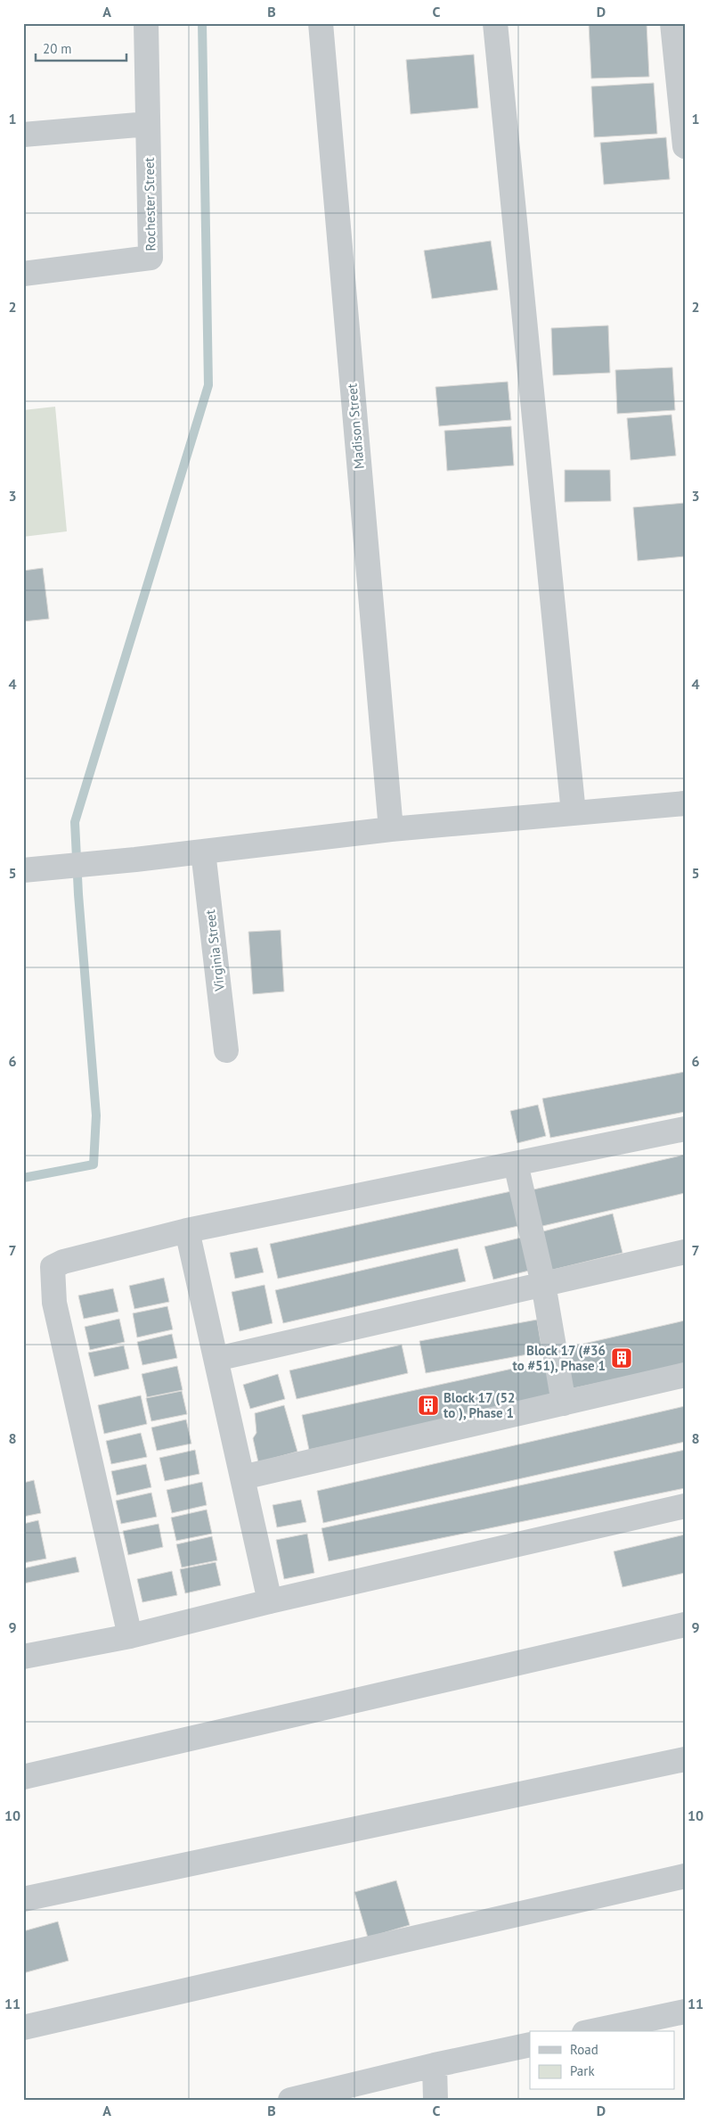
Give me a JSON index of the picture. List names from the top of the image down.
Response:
{
  "streets": {
    "street": ["Rochester Street", "Madison Street", "Virginia Street"]
  },
  "places": {
    "building": ["Block 17 (#36 to #51), Phase 1", "Block 17 (52 to ), Phase 1"]
  },
  "legend": ["Road", "Park"],
  "scale_bar": "20 m",
  "grid": {
    "columns": [
      "A",
      "B",
      "C",
      "D"
    ],
    "rows": [
      "1",
      "2",
      "3",
      "4",
      "5",
      "6",
      "7",
      "8",
      "9",
      "10",
      "11"
    ]
  }
}
